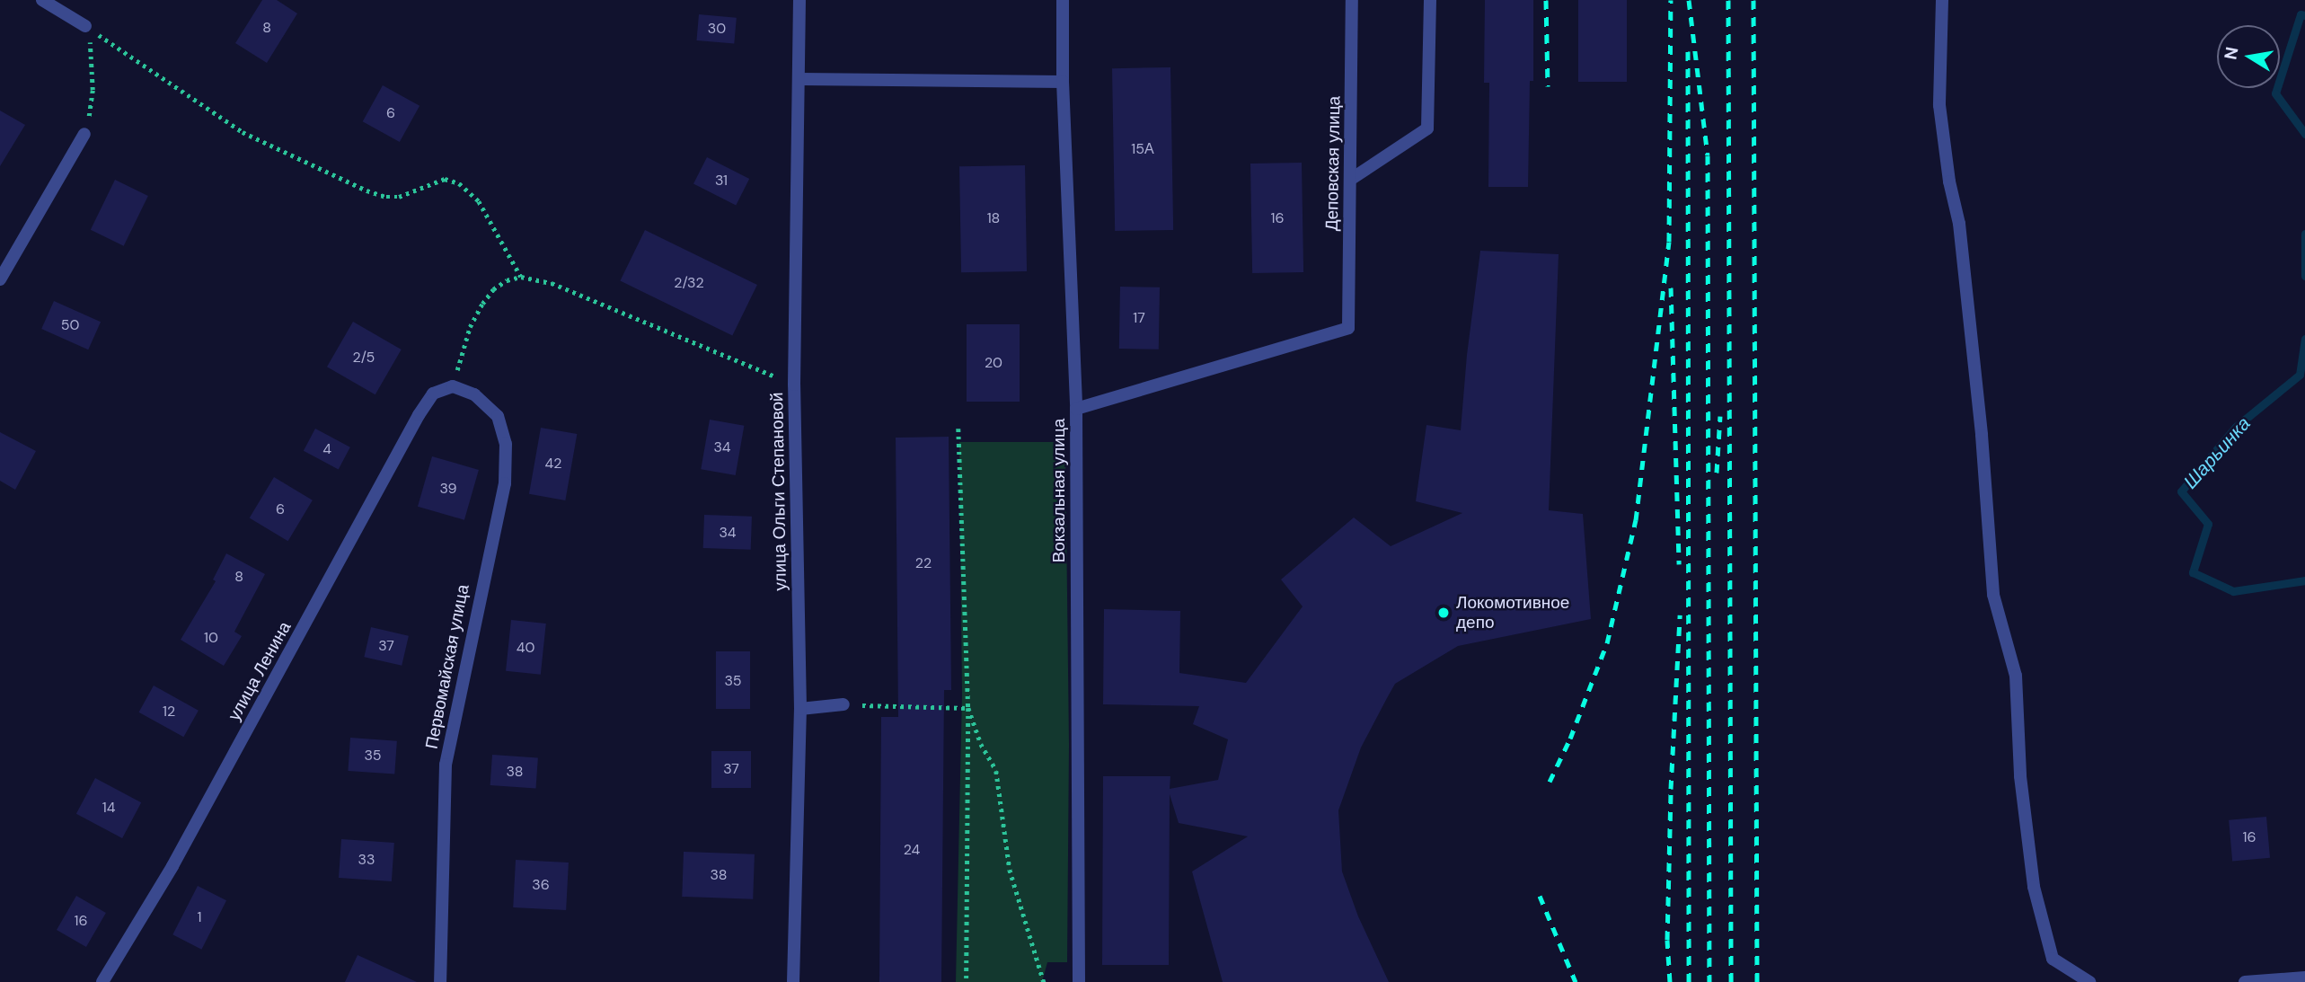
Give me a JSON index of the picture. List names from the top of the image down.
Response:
{
  "streets": {
    "street": [
      "Деповская улица",
      "Вокзальная улица",
      "улица Ольги Степановой",
      "Первомайская улица",
      "улица Ленина"
    ]
  },
  "crossings": [
    ["Деповская улица", "Вокзальная улица"],
    ["Первомайская улица", "улица Ленина"]
  ],
  "water": ["Шарьинка"],
  "places": ["Локомотивное депо"],
  "house_numbers": [
    "8",
    "30",
    "6",
    "15А",
    "31",
    "18",
    "16",
    "2/32",
    "17",
    "50",
    "2/5",
    "20",
    "34",
    "4",
    "42",
    "39",
    "6",
    "34",
    "22",
    "8",
    "10",
    "37",
    "40",
    "35",
    "12",
    "35",
    "37",
    "38",
    "14",
    "16",
    "24",
    "33",
    "38",
    "36",
    "1",
    "16"
  ],
  "north": "left"
}
